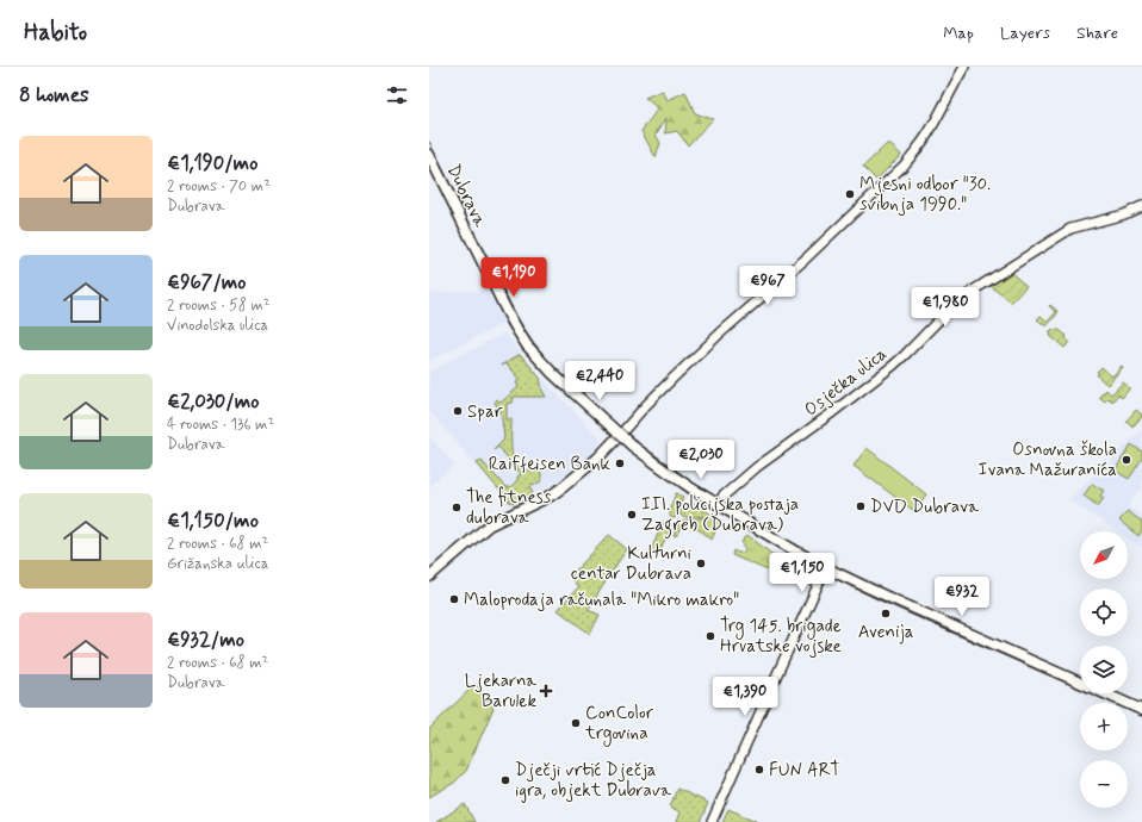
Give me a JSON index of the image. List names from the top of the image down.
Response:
{
  "streets": {
    "main road": ["Dubrava"],
    "street": ["Osječka ulica"]
  },
  "crossings": [
    ["Dubrava", "Osječka ulica"]
  ],
  "places": {
    "other": [
      "Mjesni odbor \"30. svibnja 1990.\"",
      "Spar",
      "Osnovna škola Ivana Mažuranića",
      "Raiffeisen Bank",
      "DVD Dubrava",
      "The fitness dubrava",
      "III. policijska postaja Zagreb (Dubrava)",
      "Kulturni centar Dubrava",
      "Maloprodaja računala \"Mikro makro\"",
      "Avenija",
      "Trg 145. brigade Hrvatske vojske",
      "ConColor trgovina",
      "FUN ART",
      "Dječji vrtić Dječja igra, objekt Dubrava"
    ],
    "health": ["Ljekarna Barulek"]
  },
  "north": "bottom left",
  "page": {
    "header": "Habito",
    "nav": ["Map", "Layers", "Share"],
    "heading": "8 homes",
    "list": [
      {
        "name": "€1,190/mo",
        "note": "2 rooms · 70 m² · Dubrava"
      },
      {
        "name": "€967/mo",
        "note": "2 rooms · 58 m² · Vinodolska ulica"
      },
      {
        "name": "€2,030/mo",
        "note": "4 rooms · 136 m² · Dubrava"
      },
      {
        "name": "€1,150/mo",
        "note": "2 rooms · 68 m² · Grižanska ulica"
      },
      {
        "name": "€932/mo",
        "note": "2 rooms · 68 m² · Dubrava"
      }
    ],
    "price": [
      "€1,190",
      "€967",
      "€1,980",
      "€2,440",
      "€2,030",
      "€1,150",
      "€932",
      "€1,390"
    ],
    "map_buttons": ["+", "−"]
  }
}
